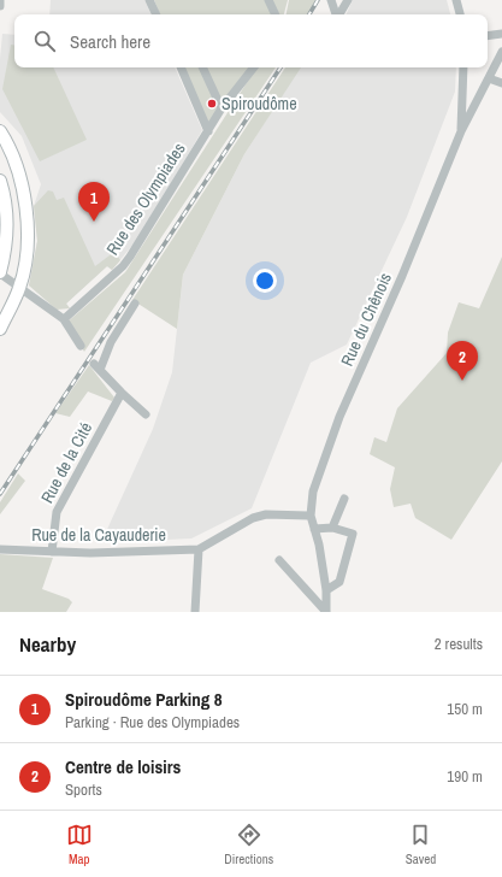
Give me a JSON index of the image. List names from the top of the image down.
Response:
{
  "streets": {
    "street": [
      "Rue des Olympiades",
      "Rue du Chênois",
      "Rue de la Cité",
      "Rue de la Cayauderie"
    ]
  },
  "crossings": [
    ["Rue de la Cité", "Rue de la Cayauderie"]
  ],
  "places": ["Spiroudôme"],
  "page": {
    "search": "Search here",
    "pins": ["1", "2"],
    "heading": ["Nearby", "2 results"],
    "list": [
      {
        "mark": "1",
        "name": "Spiroudôme Parking 8",
        "note": "Parking · Rue des Olympiades",
        "value": "150 m"
      },
      {
        "mark": "2",
        "name": "Centre de loisirs",
        "note": "Sports",
        "value": "190 m"
      }
    ],
    "nav": ["Map", "Directions", "Saved"]
  }
}
